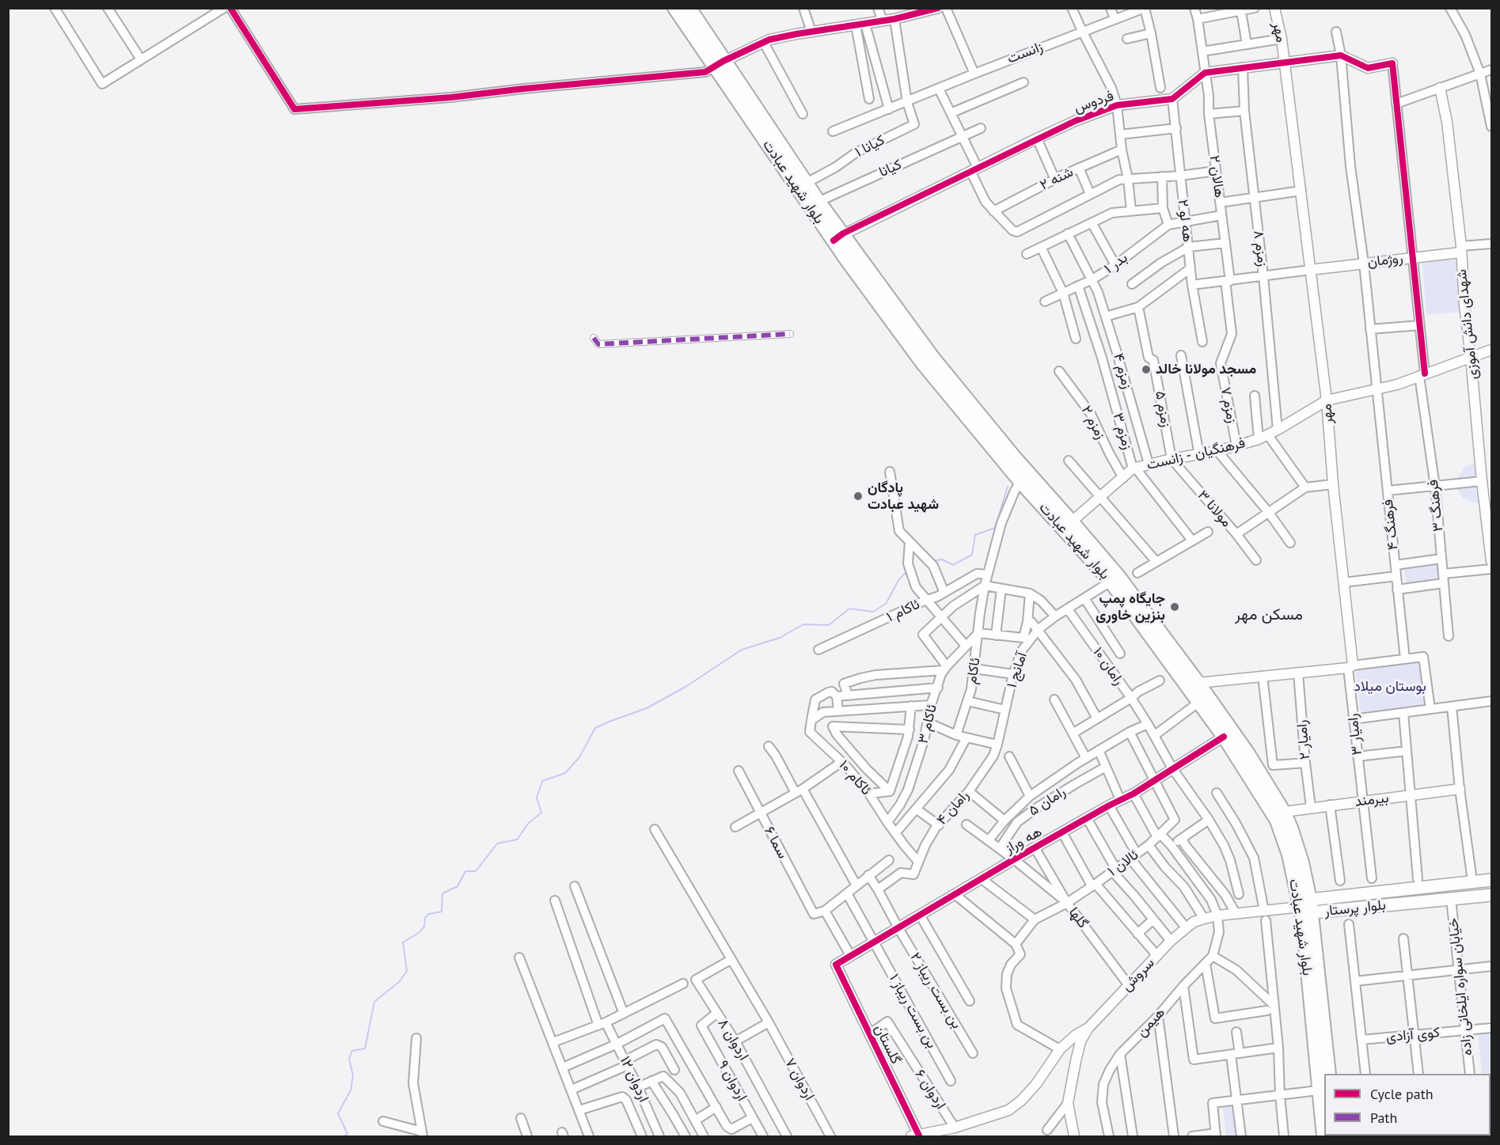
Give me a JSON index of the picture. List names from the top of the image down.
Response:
{
  "streets": {
    "main road": ["بلوار شهید عبادت", "بلوار پرستار"],
    "street": [
      "مهر",
      "زانست",
      "فردوس",
      "کیانا ۱",
      "کیانا",
      "هالان ۲",
      "شنه ۲",
      "هه لو ۲",
      "زمزم ۸",
      "روژمان",
      "بدر ۱",
      "شهدای دانش آموزی",
      "زمزم ۴",
      "زمزم ۷",
      "زمزم ۵",
      "زمزم ۲",
      "زمزم ۳",
      "فرهنگیان - زانست",
      "فرهنگ ۳",
      "مولانا ۳",
      "فرهنگ ۴",
      "ئاکام ۱",
      "رامان ۱۰",
      "آمانج ۱",
      "ئاکام",
      "ئاکام ۳",
      "رامیار ۳",
      "رامیار ۲",
      "ئاکام ۱۰",
      "بیرمند",
      "رامان ۵",
      "رامان ۴",
      "هه وراز",
      "سما ۶",
      "ئالان ۱",
      "گلها",
      "سروش",
      "خیابان سواره ایلخانی زاده",
      "بن بست ریباز ۲",
      "بن بست ریباز ۱",
      "هیمن",
      "کوی آزادی",
      "اردوان ۸",
      "گلستان",
      "اردوان ۱۲",
      "اردوان ۷",
      "اردوان ۹",
      "اردوان ۶"
    ]
  },
  "crossings": [
    ["مهر", "روژمان"],
    ["مهر", "فرهنگیان - زانست"],
    ["مهر", "رامیار ۳"],
    ["زانست", "کیانا ۱"],
    ["فردوس", "بلوار شهید عبادت"],
    ["فردوس", "هه لو ۲"],
    ["کیانا ۱", "بلوار شهید عبادت"],
    ["کیانا", "بلوار شهید عبادت"],
    ["هالان ۲", "بدر ۱"],
    ["هالان ۲", "زمزم ۷"],
    ["بلوار شهید عبادت", "فرهنگیان - زانست"],
    ["بلوار شهید عبادت", "آمانج ۱"],
    ["بلوار شهید عبادت", "ئاکام"],
    ["بلوار شهید عبادت", "بیرمند"],
    ["بلوار شهید عبادت", "هه وراز"],
    ["بلوار شهید عبادت", "بلوار پرستار"],
    ["بلوار شهید عبادت", "سروش"],
    ["هه لو ۲", "بدر ۱"],
    ["زمزم ۸", "فرهنگیان - زانست"],
    ["روژمان", "شهدای دانش آموزی"],
    ["روژمان", "فرهنگ ۳"],
    ["روژمان", "فرهنگ ۴"],
    ["بدر ۱", "زمزم ۴"],
    ["بدر ۱", "زمزم ۳"],
    ["شهدای دانش آموزی", "فرهنگیان - زانست"],
    ["زمزم ۴", "فرهنگیان - زانست"],
    ["زمزم ۷", "فرهنگیان - زانست"],
    ["زمزم ۵", "فرهنگیان - زانست"],
    ["زمزم ۵", "مولانا ۳"],
    ["زمزم ۲", "فرهنگیان - زانست"],
    ["زمزم ۳", "فرهنگیان - زانست"],
    ["فرهنگیان - زانست", "فرهنگ ۳"],
    ["فرهنگیان - زانست", "مولانا ۳"],
    ["فرهنگیان - زانست", "فرهنگ ۴"],
    ["ئاکام ۱", "ئاکام"],
    ["رامان ۱۰", "آمانج ۱"],
    ["رامان ۱۰", "هه وراز"],
    ["آمانج ۱", "رامان ۴"],
    ["ئاکام", "ئاکام ۳"],
    ["ئاکام ۳", "ئاکام ۱۰"],
    ["رامیار ۳", "بیرمند"],
    ["رامیار ۲", "بیرمند"],
    ["ئاکام ۱۰", "رامان ۴"],
    ["رامان ۴", "بن بست ریباز ۲"],
    ["هه وراز", "ئالان ۱"],
    ["هه وراز", "گلها"],
    ["هه وراز", "بن بست ریباز ۲"],
    ["هه وراز", "بن بست ریباز ۱"],
    ["هه وراز", "گلستان"],
    ["ئالان ۱", "گلها"],
    ["بلوار پرستار", "سروش"],
    ["بلوار پرستار", "خیابان سواره ایلخانی زاده"],
    ["گلها", "سروش"],
    ["خیابان سواره ایلخانی زاده", "کوی آزادی"],
    ["اردوان ۸", "اردوان ۷"],
    ["اردوان ۸", "اردوان ۹"],
    ["گلستان", "اردوان ۶"]
  ],
  "districts": ["مسکن مهر"],
  "parks": ["بوستان میلاد"],
  "places": ["مسجد مولانا خالد", "پادگان شهید عبادت", "جایگاه پمپ بنزین خاوری"],
  "legend": ["Cycle path", "Path"]
}
